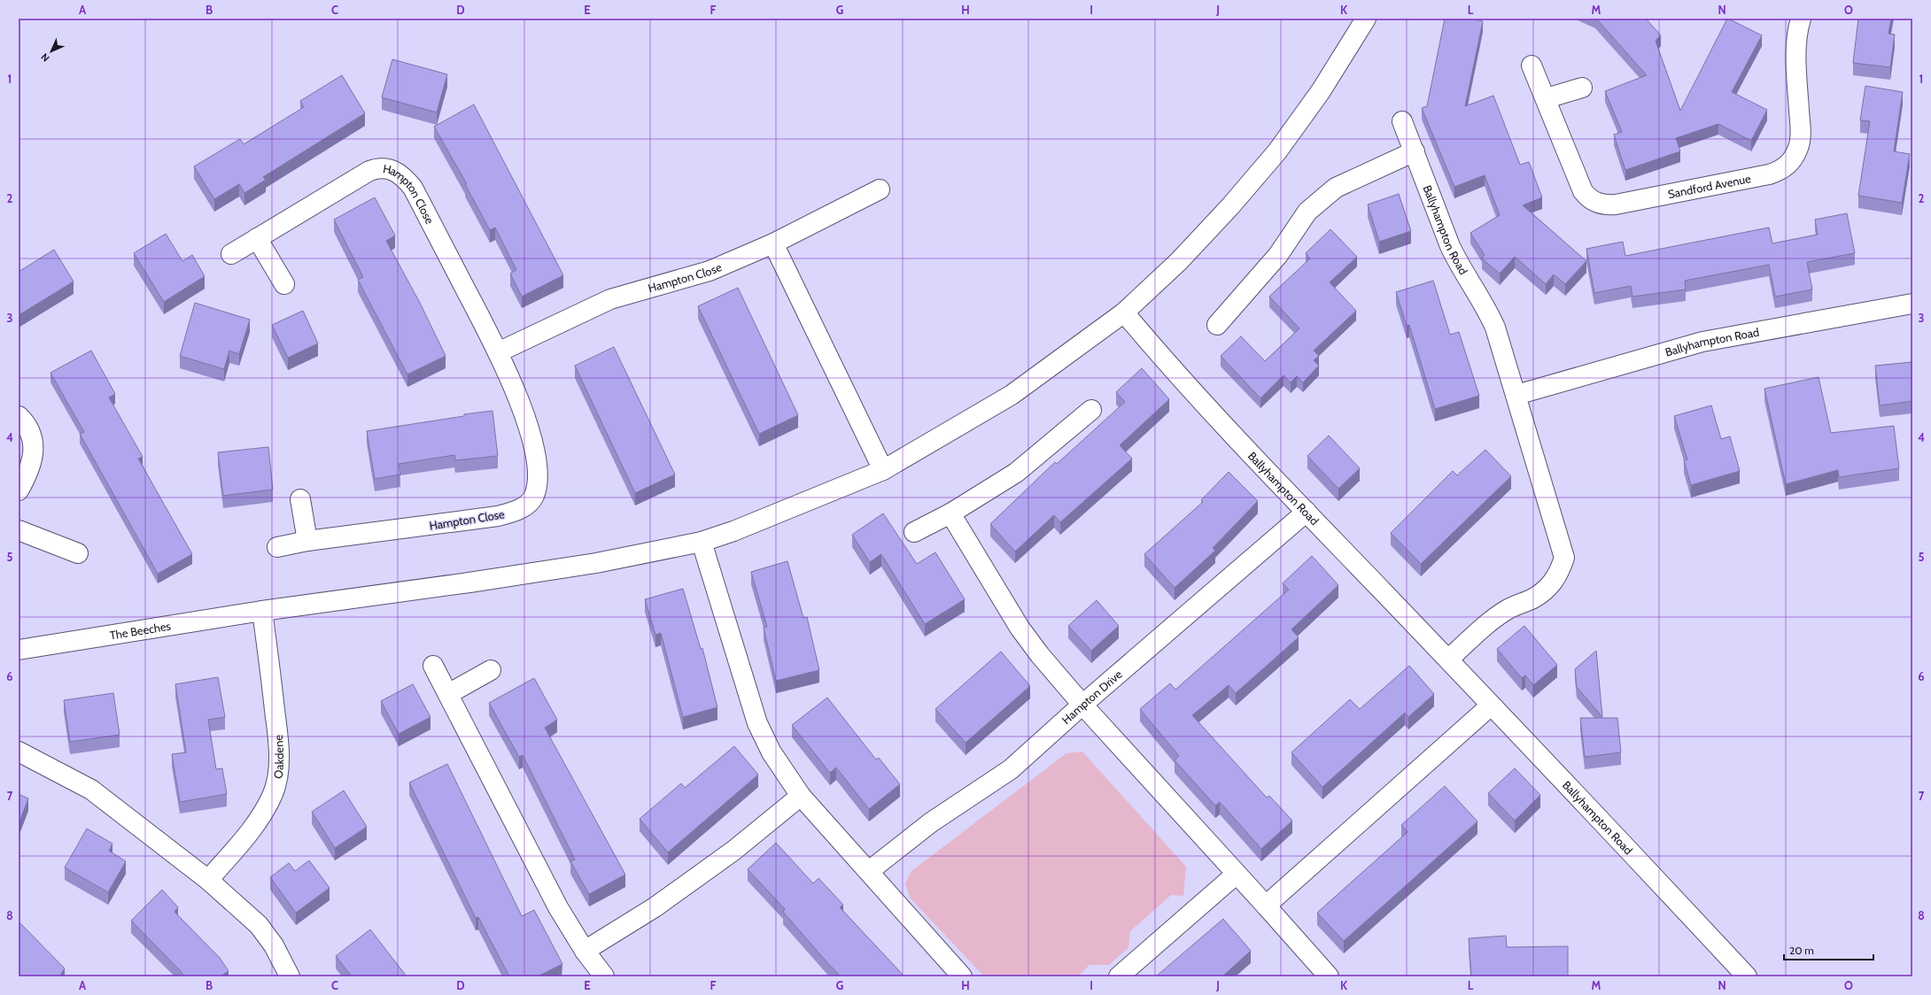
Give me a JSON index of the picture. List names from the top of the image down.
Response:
{
  "streets": {
    "street": [
      "Sandford Avenue",
      "Hampton Close",
      "Ballyhampton Road",
      "The Beeches",
      "Hampton Drive",
      "Oakdene"
    ]
  },
  "crossings": [
    ["Ballyhampton Road", "The Beeches"],
    ["Ballyhampton Road", "Hampton Drive"],
    ["The Beeches", "Oakdene"]
  ],
  "scale_bar": "20 m",
  "north": "bottom left",
  "grid": {
    "columns": [
      "A",
      "B",
      "C",
      "D",
      "E",
      "F",
      "G",
      "H",
      "I",
      "J",
      "K",
      "L",
      "M",
      "N",
      "O"
    ],
    "rows": [
      "1",
      "2",
      "3",
      "4",
      "5",
      "6",
      "7",
      "8"
    ]
  }
}
